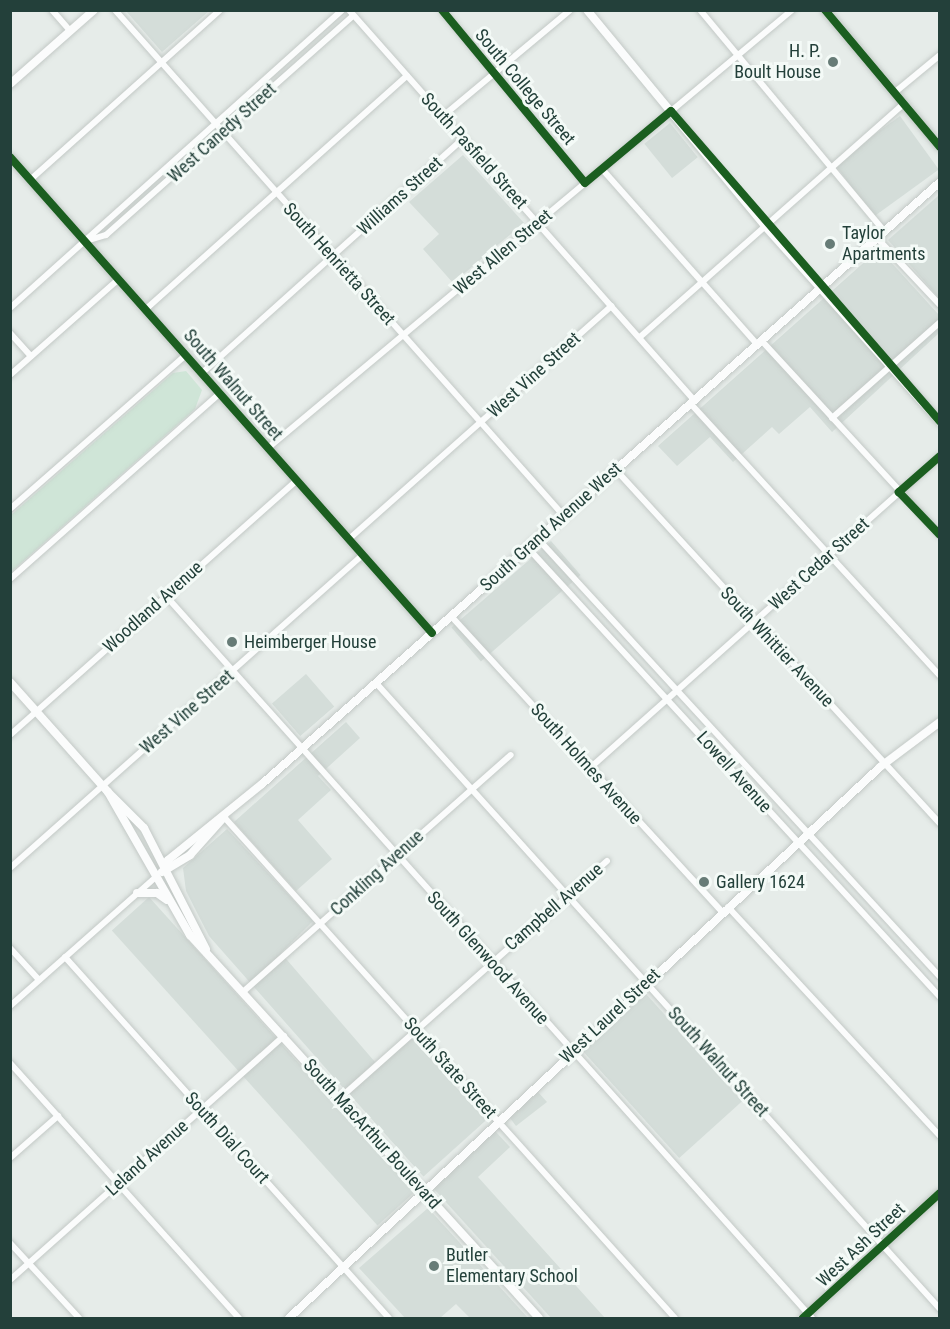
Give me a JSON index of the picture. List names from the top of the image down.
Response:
{
  "streets": {
    "main road": [
      "South Walnut Street",
      "South Grand Avenue West",
      "West Laurel Street",
      "South MacArthur Boulevard",
      "West Ash Street"
    ],
    "street": [
      "South College Street",
      "West Canedy Street",
      "South Pasfield Street",
      "Williams Street",
      "West Allen Street",
      "South Henrietta Street",
      "West Vine Street",
      "West Cedar Street",
      "Woodland Avenue",
      "South Whittier Avenue",
      "South Holmes Avenue",
      "Lowell Avenue",
      "Conkling Avenue",
      "Campbell Avenue",
      "South Glenwood Avenue",
      "South State Street",
      "South Dial Court",
      "Leland Avenue"
    ]
  },
  "crossings": [
    ["South College Street", "West Allen Street"],
    ["West Canedy Street", "South Pasfield Street"],
    ["West Canedy Street", "South Henrietta Street"],
    ["West Canedy Street", "South Walnut Street"],
    ["South Pasfield Street", "Williams Street"],
    ["South Pasfield Street", "West Allen Street"],
    ["South Pasfield Street", "West Vine Street"],
    ["South Pasfield Street", "South Grand Avenue West"],
    ["South Pasfield Street", "West Cedar Street"],
    ["Williams Street", "South Henrietta Street"],
    ["Williams Street", "South Walnut Street"],
    ["West Allen Street", "South Henrietta Street"],
    ["West Allen Street", "South Walnut Street"],
    ["South Henrietta Street", "West Vine Street"],
    ["South Henrietta Street", "South Grand Avenue West"],
    ["West Vine Street", "South Walnut Street"],
    ["West Vine Street", "South Glenwood Avenue"],
    ["West Vine Street", "South MacArthur Boulevard"],
    ["South Walnut Street", "South Grand Avenue West"],
    ["South Walnut Street", "Woodland Avenue"],
    ["South Walnut Street", "Conkling Avenue"],
    ["South Walnut Street", "Campbell Avenue"],
    ["South Walnut Street", "West Laurel Street"],
    ["South Walnut Street", "West Ash Street"],
    ["South Grand Avenue West", "South Whittier Avenue"],
    ["South Grand Avenue West", "South Holmes Avenue"],
    ["South Grand Avenue West", "Lowell Avenue"],
    ["South Grand Avenue West", "South Glenwood Avenue"],
    ["South Grand Avenue West", "South State Street"],
    ["South Grand Avenue West", "South MacArthur Boulevard"],
    ["South Grand Avenue West", "South Dial Court"],
    ["West Cedar Street", "South Whittier Avenue"],
    ["West Cedar Street", "South Holmes Avenue"],
    ["West Cedar Street", "Lowell Avenue"],
    ["Woodland Avenue", "South Glenwood Avenue"],
    ["Woodland Avenue", "South MacArthur Boulevard"],
    ["South Whittier Avenue", "West Laurel Street"],
    ["South Holmes Avenue", "West Laurel Street"],
    ["Lowell Avenue", "West Laurel Street"],
    ["Conkling Avenue", "South Glenwood Avenue"],
    ["Conkling Avenue", "South State Street"],
    ["Conkling Avenue", "South MacArthur Boulevard"],
    ["Campbell Avenue", "South Glenwood Avenue"],
    ["Campbell Avenue", "South State Street"],
    ["Campbell Avenue", "South MacArthur Boulevard"],
    ["South Glenwood Avenue", "West Laurel Street"],
    ["South Glenwood Avenue", "West Ash Street"],
    ["West Laurel Street", "South State Street"],
    ["West Laurel Street", "South MacArthur Boulevard"],
    ["West Laurel Street", "South Dial Court"],
    ["South MacArthur Boulevard", "Leland Avenue"],
    ["South Dial Court", "Leland Avenue"]
  ],
  "places": [
    "H. P. Boult House",
    "Taylor Apartments",
    "Heimberger House",
    "Gallery 1624",
    "Butler Elementary School"
  ]
}
